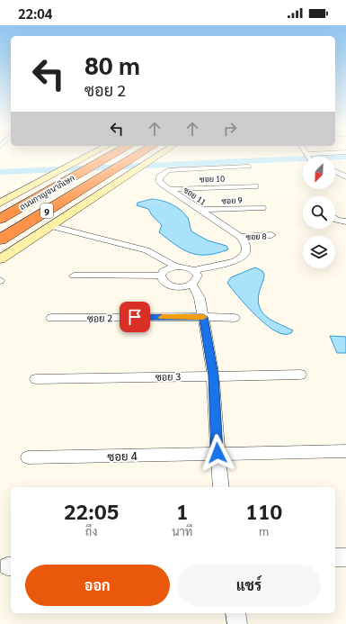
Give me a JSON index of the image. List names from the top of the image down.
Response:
{
  "streets": {
    "highway": ["ถนนกาญจนาภิเษก", "9"],
    "street": [
      "ซอย 10",
      "ซอย 11",
      "ซอย 9",
      "ซอย 8",
      "ซอย 2",
      "ซอย 3",
      "ซอย 4"
    ]
  },
  "crossings": [
    ["ซอย 10", "ซอย 11"],
    ["ซอย 11", "ซอย 9"],
    ["ซอย 11", "ซอย 8"]
  ],
  "north": "bottom left",
  "page": {
    "status": "22:04",
    "turn": ["80 m", "ซอย 2"],
    "eta": [
      "22:05",
      "ถึง",
      "1",
      "นาที",
      "110",
      "m"
    ],
    "buttons": ["ออก", "แชร์"]
  }
}
